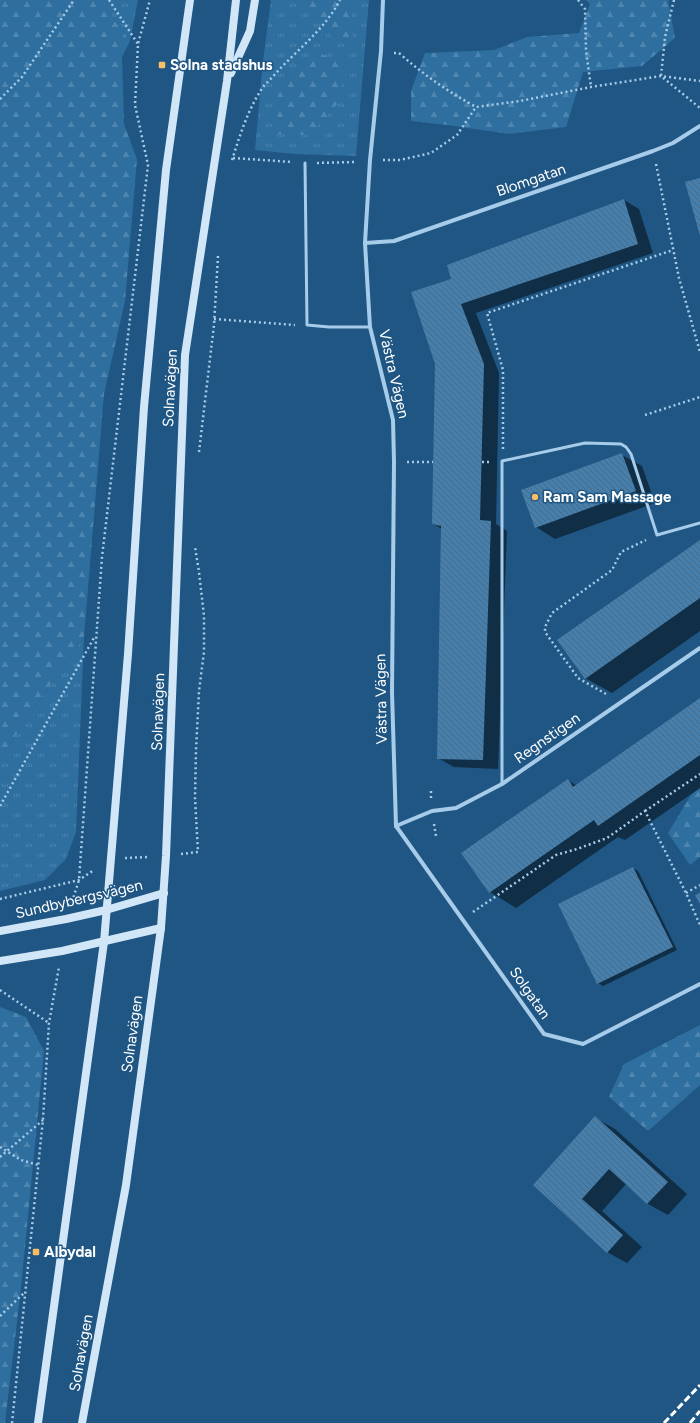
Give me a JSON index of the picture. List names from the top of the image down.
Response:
{
  "streets": {
    "main road": ["Solnavägen", "Sundbybergsvägen"],
    "street": [
      "Blomgatan",
      "Västra Vägen",
      "Regnstigen",
      "Solgatan"
    ]
  },
  "crossings": [
    ["Blomgatan", "Västra Vägen"],
    ["Västra Vägen", "Regnstigen"],
    ["Västra Vägen", "Solgatan"],
    ["Solnavägen", "Sundbybergsvägen"],
    ["Regnstigen", "Solgatan"]
  ],
  "places": {
    "transit": ["Solna stadshus", "Albydal"],
    "other": ["Ram Sam Massage"]
  }
}
